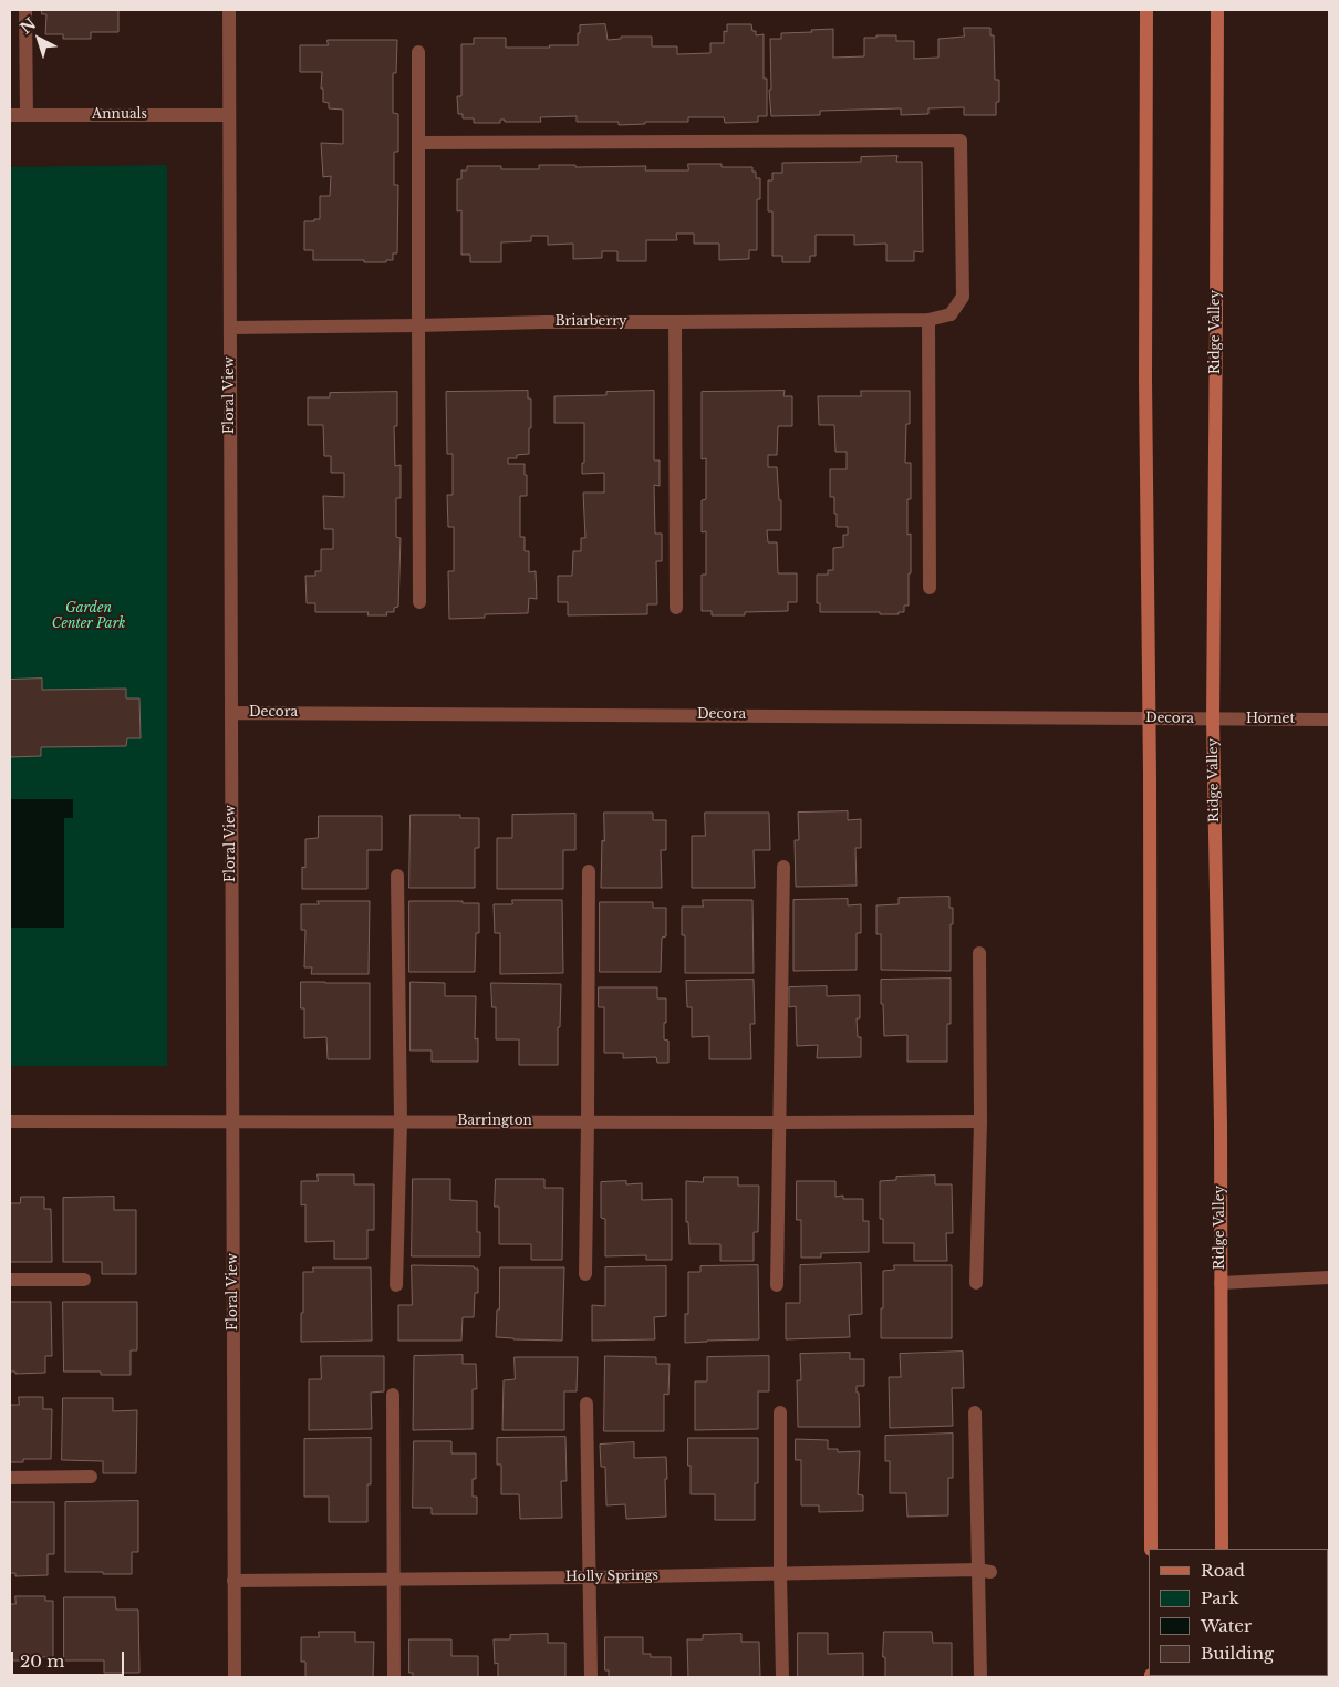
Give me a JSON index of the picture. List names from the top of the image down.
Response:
{
  "streets": {
    "main road": ["Ridge Valley"],
    "street": [
      "Annuals",
      "Briarberry",
      "Floral View",
      "Decora",
      "Hornet",
      "Barrington",
      "Holly Springs"
    ]
  },
  "crossings": [
    ["Annuals", "Floral View"],
    ["Briarberry", "Floral View"],
    ["Ridge Valley", "Decora"],
    ["Ridge Valley", "Hornet"],
    ["Floral View", "Decora"],
    ["Floral View", "Barrington"],
    ["Floral View", "Holly Springs"],
    ["Decora", "Hornet"]
  ],
  "parks": ["Garden Center Park"],
  "legend": [
    "Road",
    "Park",
    "Water",
    "Building"
  ],
  "scale_bar": "20 m",
  "north": "top left"
}
